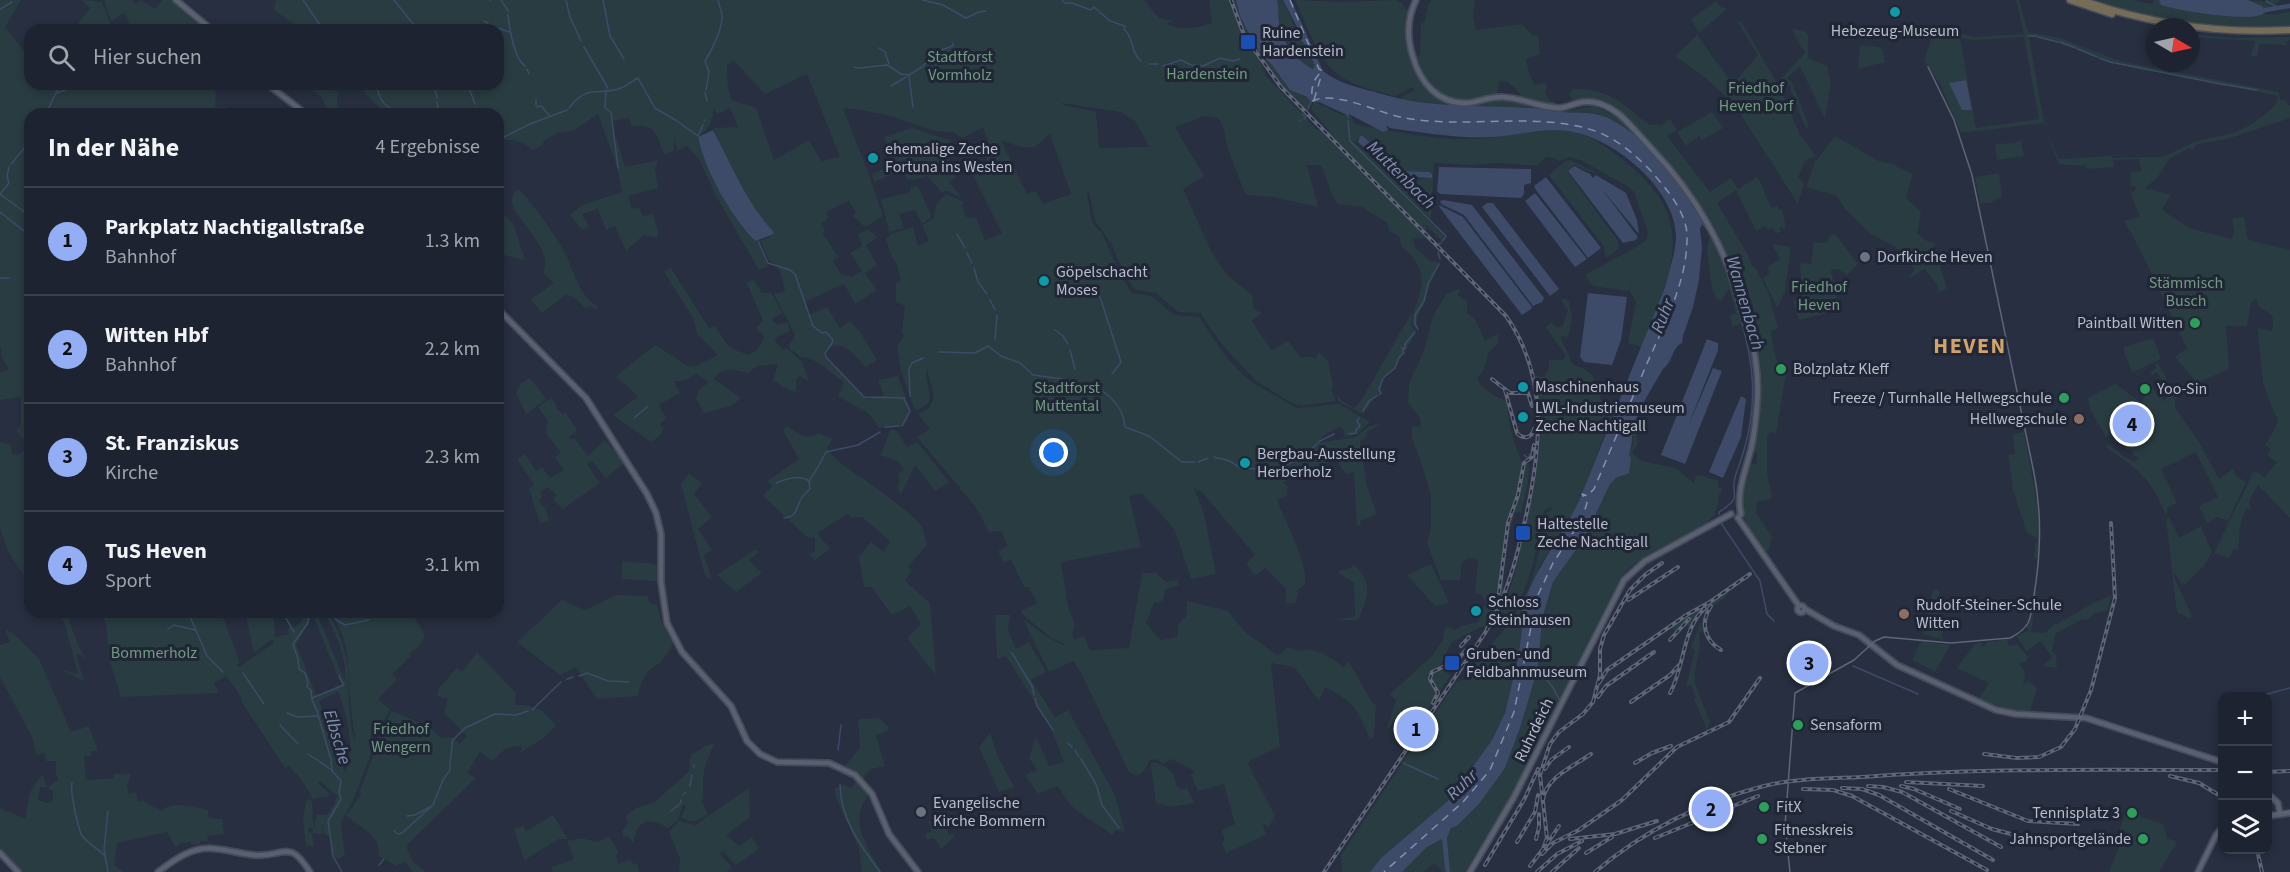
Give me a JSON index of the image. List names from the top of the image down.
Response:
{
  "streets": {
    "main road": ["Ruhrdeich"]
  },
  "districts": ["HEVEN"],
  "water": [
    "Muttenbach",
    "Wannenbach",
    "Ruhr",
    "Elbsche"
  ],
  "parks": [
    "Stadtforst Vormholz",
    "Hardenstein",
    "Friedhof Heven Dorf",
    "Stämmisch Busch",
    "Friedhof Heven",
    "Stadtforst Muttental",
    "Bommerholz",
    "Friedhof Wengern"
  ],
  "places": {
    "other": [
      "Hebezeug-Museum",
      "ehemalige Zeche Fortuna ins Westen",
      "Dorfkirche Heven",
      "Göpelschacht Moses",
      "Paintball Witten",
      "Bolzplatz Kleff",
      "Maschinenhaus",
      "Yoo-Sin",
      "Freeze / Turnhalle Hellwegschule",
      "LWL-Industriemuseum Zeche Nachtigall",
      "Hellwegschule",
      "Bergbau-Ausstellung Herberholz",
      "Schloss Steinhausen",
      "Rudolf-Steiner-Schule Witten",
      "Sensaform",
      "FitX",
      "Evangelische Kirche Bommern",
      "Tennisplatz 3",
      "Fitnesskreis Stebner",
      "Jahnsportgelände"
    ],
    "transit": ["Ruine Hardenstein", "Haltestelle Zeche Nachtigall", "Gruben- und Feldbahnmuseum"]
  },
  "north": "right",
  "page": {
    "search": "Hier suchen",
    "heading": ["In der Nähe", "4 Ergebnisse"],
    "list": [
      {
        "mark": "1",
        "name": "Parkplatz Nachtigallstraße",
        "note": "Bahnhof",
        "value": "1.3 km"
      },
      {
        "mark": "2",
        "name": "Witten Hbf",
        "note": "Bahnhof",
        "value": "2.2 km"
      },
      {
        "mark": "3",
        "name": "St. Franziskus",
        "note": "Kirche",
        "value": "2.3 km"
      },
      {
        "mark": "4",
        "name": "TuS Heven",
        "note": "Sport",
        "value": "3.1 km"
      }
    ],
    "pins": [
      "4",
      "3",
      "1",
      "2"
    ],
    "map_buttons": ["+", "−"]
  }
}
